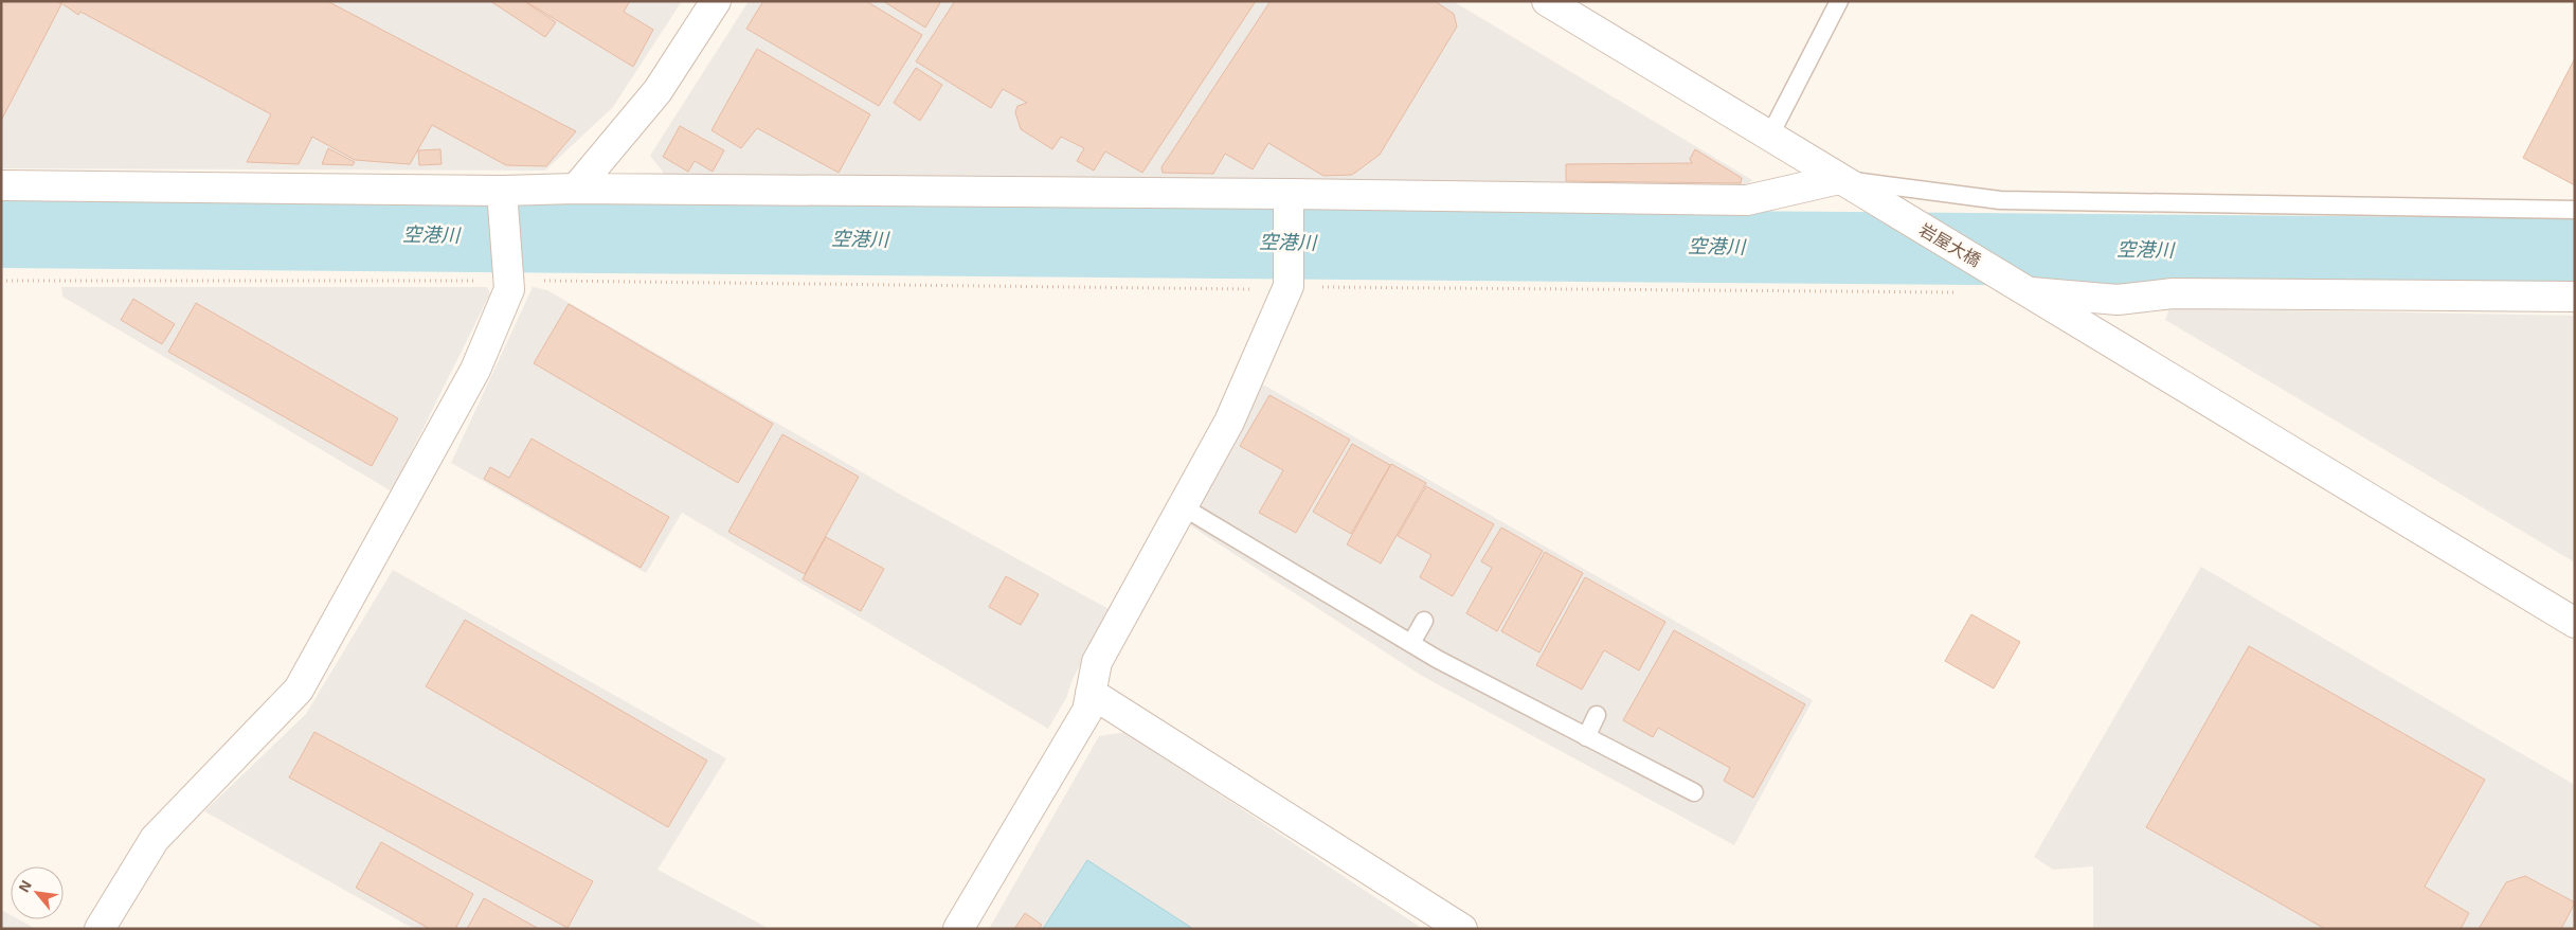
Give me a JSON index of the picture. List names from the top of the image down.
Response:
{
  "streets": {
    "street": ["岩屋大橋"]
  },
  "water": ["空港川"],
  "north": "top left"
}
